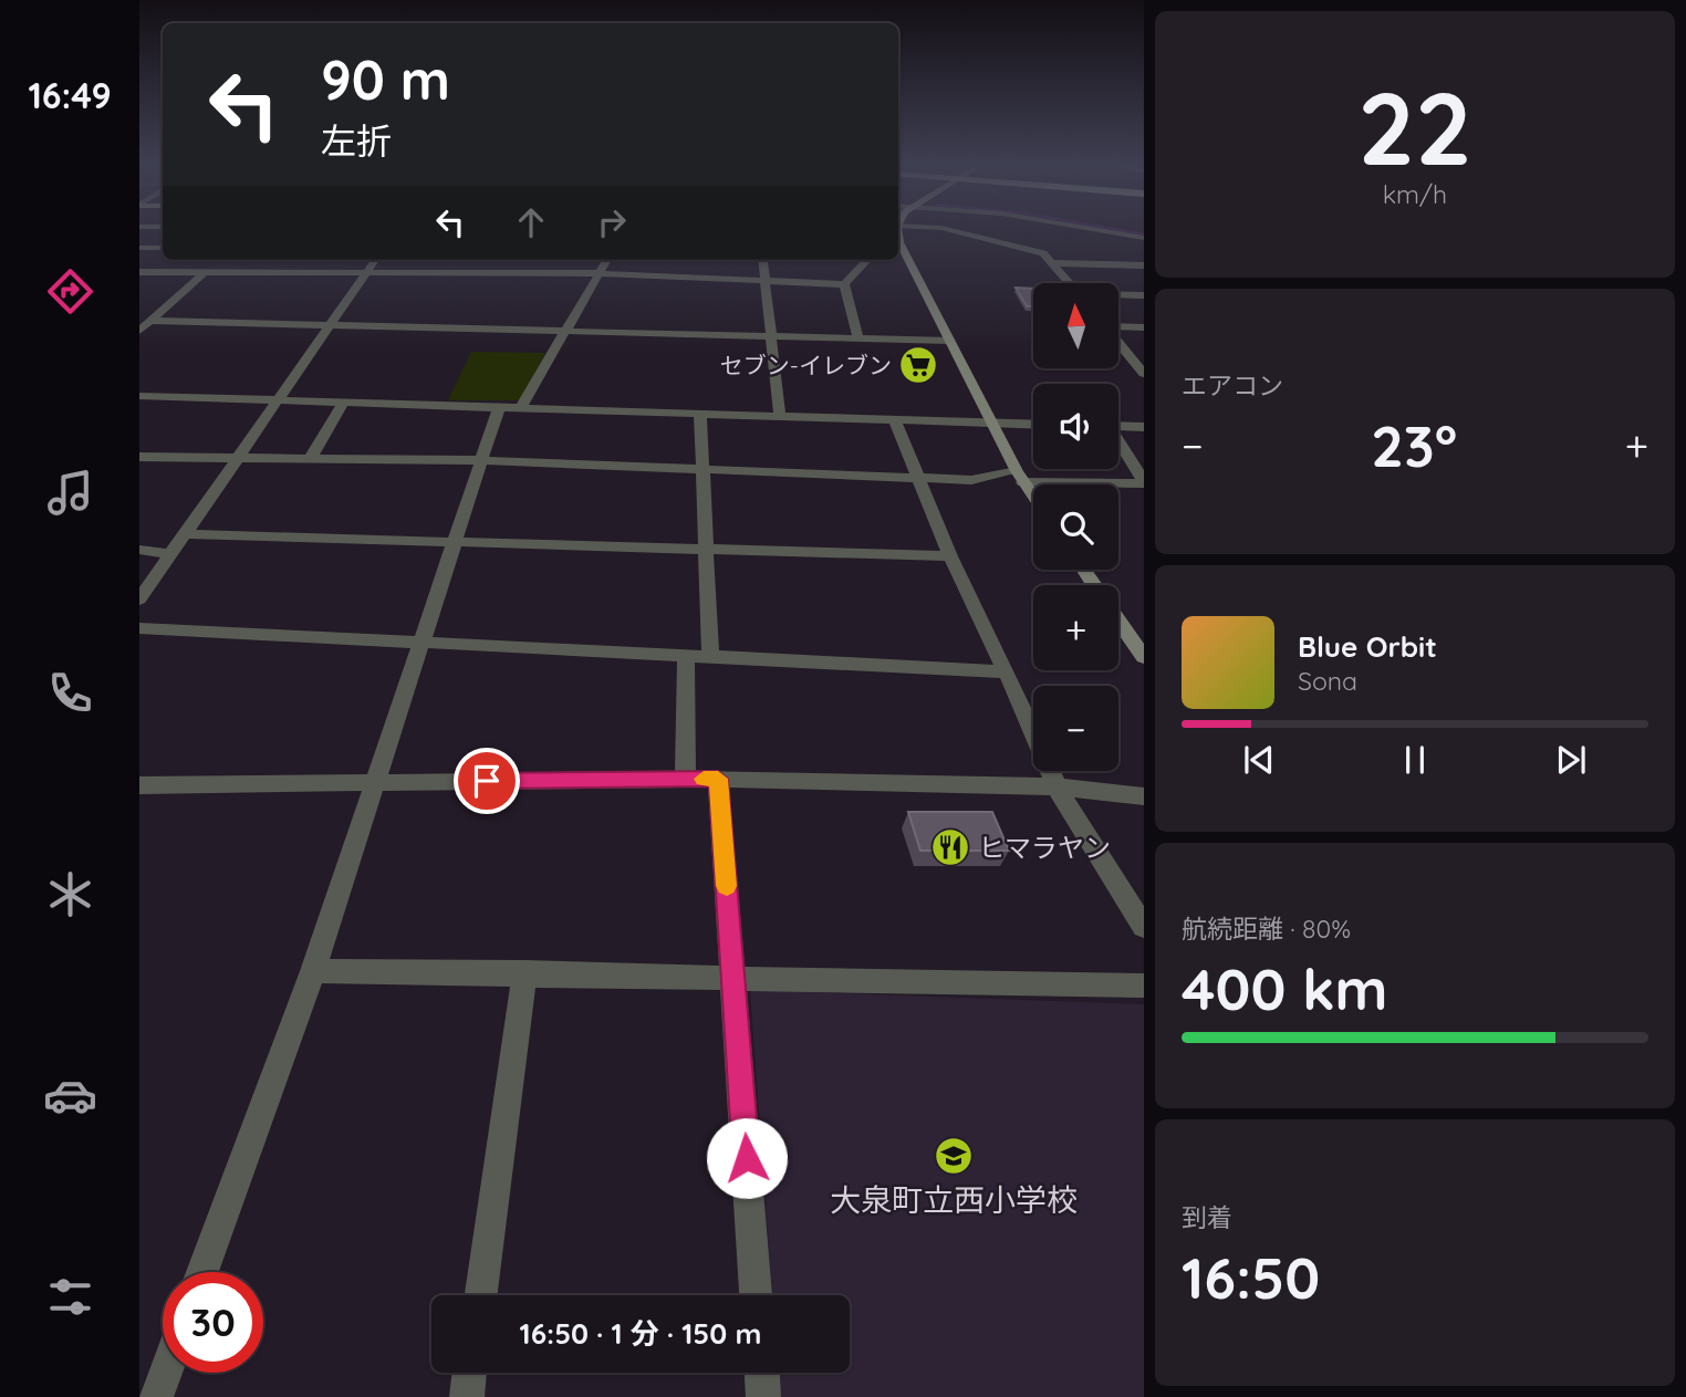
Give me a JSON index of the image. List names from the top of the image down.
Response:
{
  "places": {
    "supermarket": ["セブン-イレブン"],
    "restaurant": ["ヒマラヤン"],
    "school or university": ["大泉町立西小学校"]
  },
  "north": "top",
  "page": {
    "tabs": "16:49",
    "tile": [
      ["22", "km/h"],
      "エアコン",
      ["航続距離 · 80%", "400 km"],
      ["到着", "16:50"]
    ],
    "turn": ["90 m", "左折"],
    "map_buttons": ["+", "−"],
    "heat": ["−", "23°", "+"],
    "song": ["Blue Orbit", "Sona"],
    "limit": "30",
    "trip": "16:50 · 1 分 · 150 m"
  }
}
